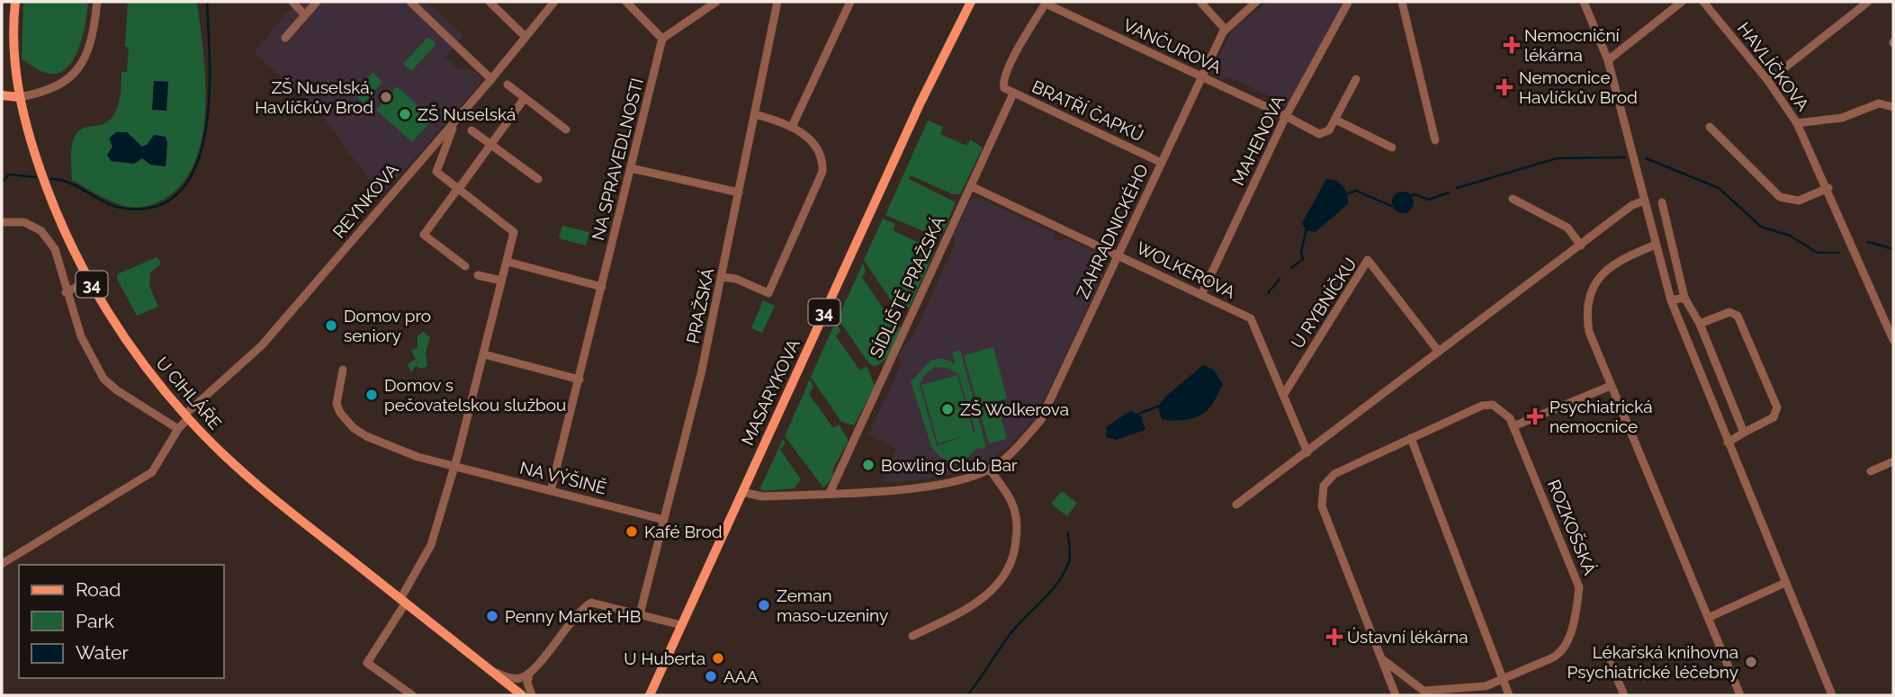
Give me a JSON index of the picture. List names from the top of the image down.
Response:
{
  "streets": {
    "main road": ["34", "MASARYKOVA", "U CIHLÁŘE"],
    "street": [
      "VANČUROVA",
      "HAVLÍČKOVA",
      "BRATŘÍ ČAPKŮ",
      "MAHENOVA",
      "NA SPRAVEDLNOSTI",
      "REYNKOVA",
      "ZAHRADNICKÉHO",
      "WOLKEROVA",
      "SÍDLIŠTĚ PRAŽSKÁ",
      "U RYBNÍČKU",
      "PRAŽSKÁ",
      "NA VÝŠINĚ",
      "ROZKOŠSKÁ"
    ]
  },
  "crossings": [
    ["VANČUROVA", "BRATŘÍ ČAPKŮ"],
    ["VANČUROVA", "MAHENOVA"],
    ["VANČUROVA", "ZAHRADNICKÉHO"],
    ["BRATŘÍ ČAPKŮ", "ZAHRADNICKÉHO"],
    ["BRATŘÍ ČAPKŮ", "SÍDLIŠTĚ PRAŽSKÁ"],
    ["MAHENOVA", "WOLKEROVA"],
    ["NA SPRAVEDLNOSTI", "NA VÝŠINĚ"],
    ["REYNKOVA", "U CIHLÁŘE"],
    ["ZAHRADNICKÉHO", "WOLKEROVA"],
    ["ZAHRADNICKÉHO", "SÍDLIŠTĚ PRAŽSKÁ"],
    ["ZAHRADNICKÉHO", "MASARYKOVA"],
    ["WOLKEROVA", "SÍDLIŠTĚ PRAŽSKÁ"],
    ["WOLKEROVA", "U RYBNÍČKU"],
    ["34", "MASARYKOVA"],
    ["PRAŽSKÁ", "NA VÝŠINĚ"]
  ],
  "places": {
    "health": [
      "Nemocniční lékárna",
      "Nemocnice Havlíčkův Brod",
      "Psychiatrická nemocnice",
      "Ústavní lékárna"
    ],
    "other": [
      "ZŠ Nuselská, Havlíčkův Brod",
      "ZŠ Nuselská",
      "Domov pro seniory",
      "Domov s pečovatelskou službou",
      "ZŠ Wolkerova",
      "Bowling Club Bar",
      "Kafé Brod",
      "Zeman maso-uzeniny",
      "Penny Market HB",
      "U Huberta",
      "Lékařská knihovna Psychiatrické léčebny",
      "AAA"
    ]
  },
  "legend": ["Road", "Park", "Water"]
}
